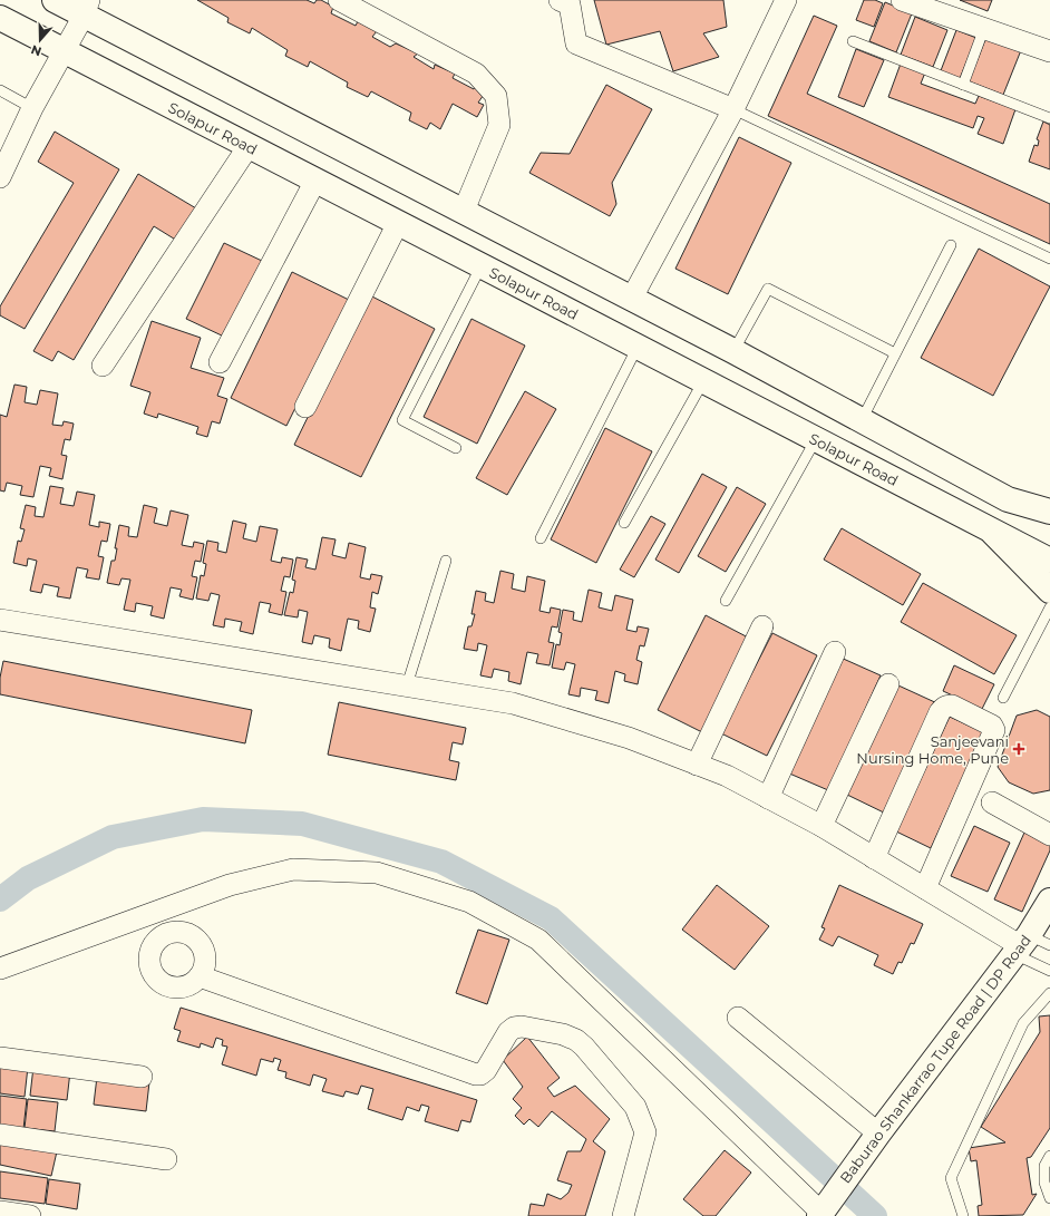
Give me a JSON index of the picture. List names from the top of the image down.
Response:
{
  "streets": {
    "main road": ["Solapur Road", "Baburao Shankarrao Tupe Road | DP Road"]
  },
  "places": {
    "health": ["Sanjeevani Nursing Home, Pune"]
  },
  "north": "bottom"
}
